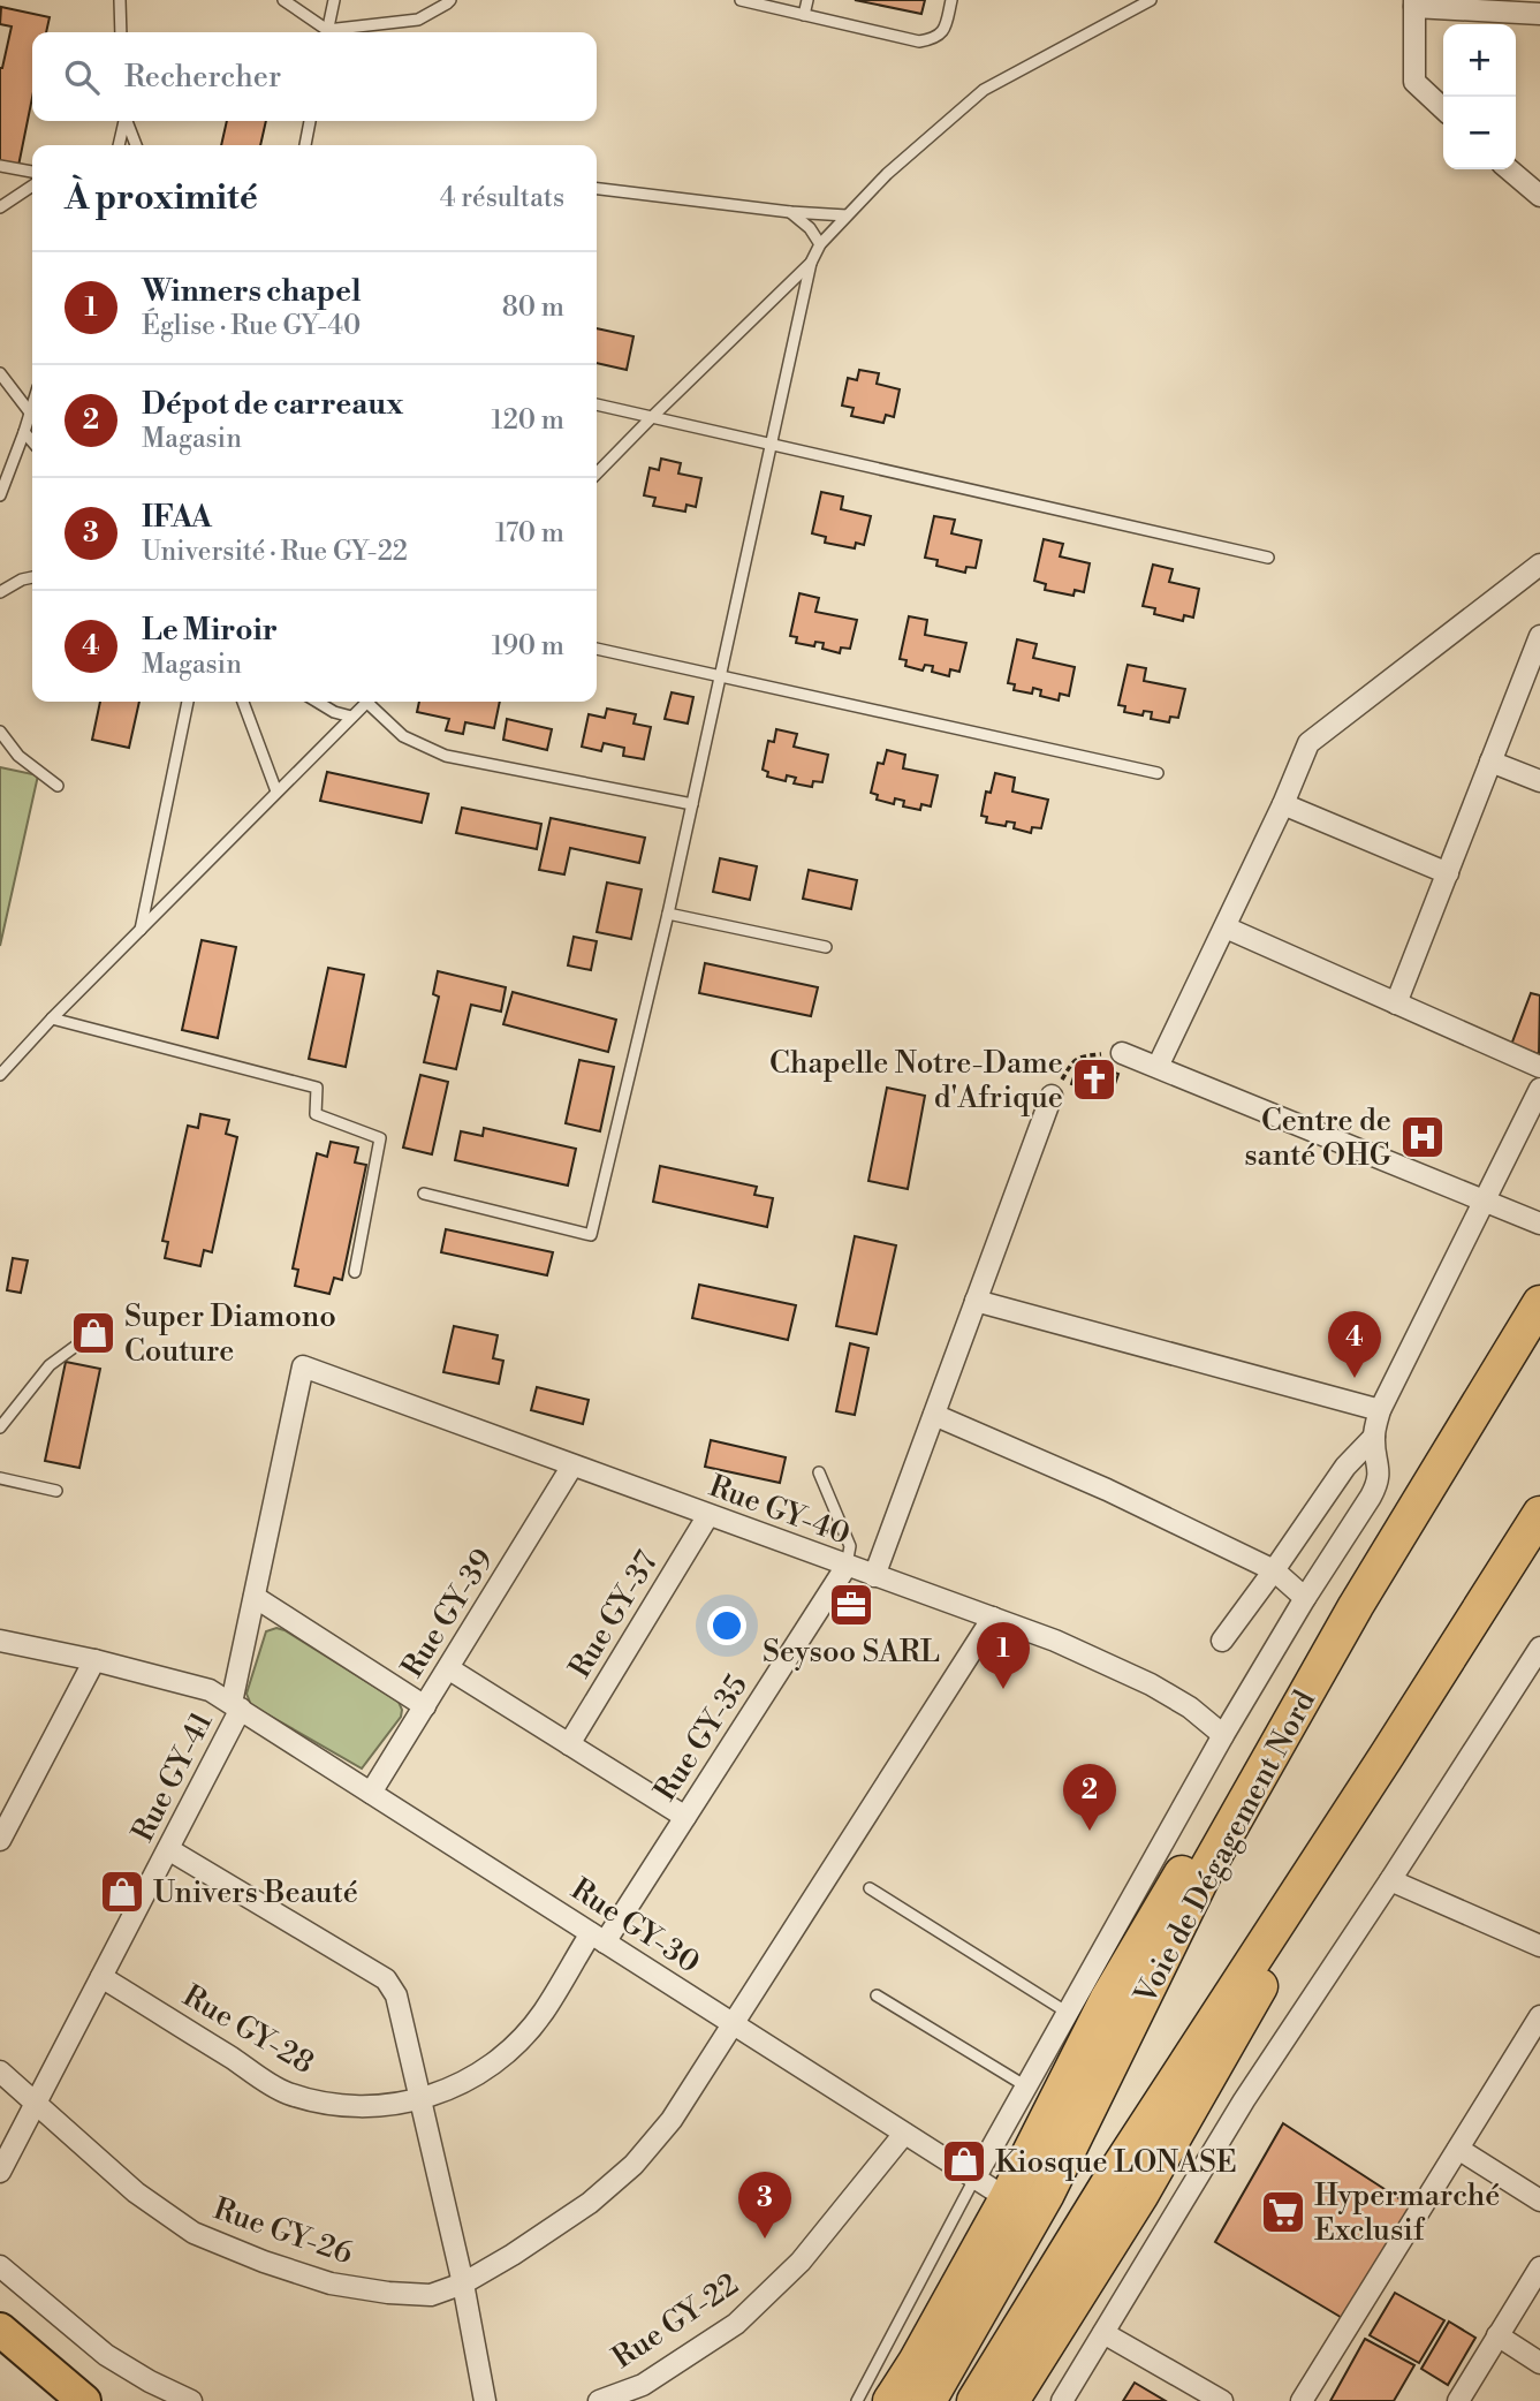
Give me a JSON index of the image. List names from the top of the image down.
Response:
{
  "streets": {
    "highway": ["Voie de Dégagement Nord"],
    "street": [
      "Rue GY-40",
      "Rue GY-39",
      "Rue GY-37",
      "Rue GY-35",
      "Rue GY-41",
      "Rue GY-30",
      "Rue GY-28",
      "Rue GY-26",
      "Rue GY-22"
    ]
  },
  "crossings": [
    ["Rue GY-40", "Rue GY-39"],
    ["Rue GY-40", "Rue GY-37"],
    ["Rue GY-40", "Rue GY-35"],
    ["Rue GY-40", "Rue GY-41"],
    ["Rue GY-40", "Rue GY-26"],
    ["Rue GY-39", "Rue GY-30"],
    ["Rue GY-35", "Rue GY-30"],
    ["Rue GY-35", "Rue GY-28"],
    ["Rue GY-41", "Rue GY-30"],
    ["Rue GY-41", "Rue GY-28"],
    ["Rue GY-41", "Rue GY-26"],
    ["Rue GY-30", "Rue GY-28"],
    ["Rue GY-30", "Rue GY-26"],
    ["Rue GY-30", "Rue GY-22"]
  ],
  "places": {
    "church": ["Chapelle Notre-Dame d'Afrique"],
    "hospital": ["Centre de santé OHG"],
    "shop": ["Super Diamono Couture", "Univers Beauté", "Kiosque LONASE"],
    "office": ["Seysoo SARL"],
    "supermarket": ["Hypermarché Exclusif"]
  },
  "page": {
    "map_buttons": ["+", "−"],
    "search": "Rechercher",
    "heading": ["À proximité", "4 résultats"],
    "list": [
      {
        "mark": "1",
        "name": "Winners chapel",
        "note": "Église · Rue GY-40",
        "value": "80 m"
      },
      {
        "mark": "2",
        "name": "Dépot de carreaux",
        "note": "Magasin",
        "value": "120 m"
      },
      {
        "mark": "3",
        "name": "IFAA",
        "note": "Université · Rue GY-22",
        "value": "170 m"
      },
      {
        "mark": "4",
        "name": "Le Miroir",
        "note": "Magasin",
        "value": "190 m"
      }
    ],
    "pins": [
      "4",
      "1",
      "2",
      "3"
    ]
  }
}
